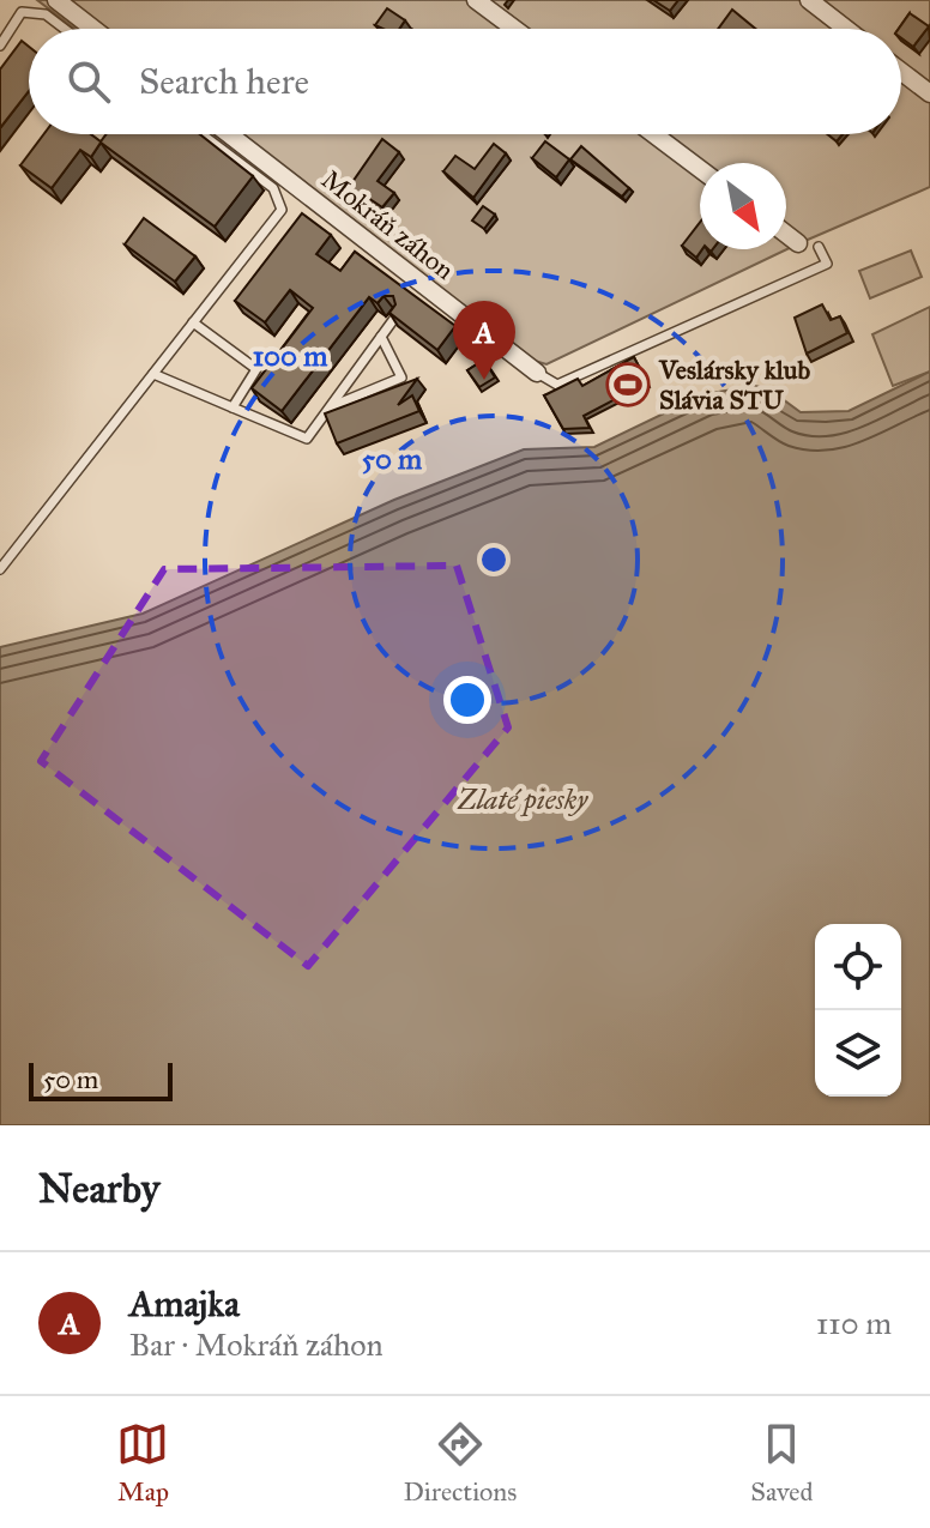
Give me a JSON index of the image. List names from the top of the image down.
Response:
{
  "streets": {
    "street": ["Mokráň záhon"]
  },
  "water": ["Zlaté piesky"],
  "places": {
    "sports": ["Veslársky klub Slávia STU"]
  },
  "scale_bar": "50 m",
  "north": "bottom right",
  "page": {
    "search": "Search here",
    "pins": "A",
    "scale": "50 m",
    "heading": "Nearby",
    "list": [
      {
        "mark": "A",
        "name": "Amajka",
        "note": "Bar · Mokráň záhon",
        "value": "110 m"
      }
    ],
    "nav": ["Map", "Directions", "Saved"]
  },
  "rings": ["100 m", "50 m"]
}
